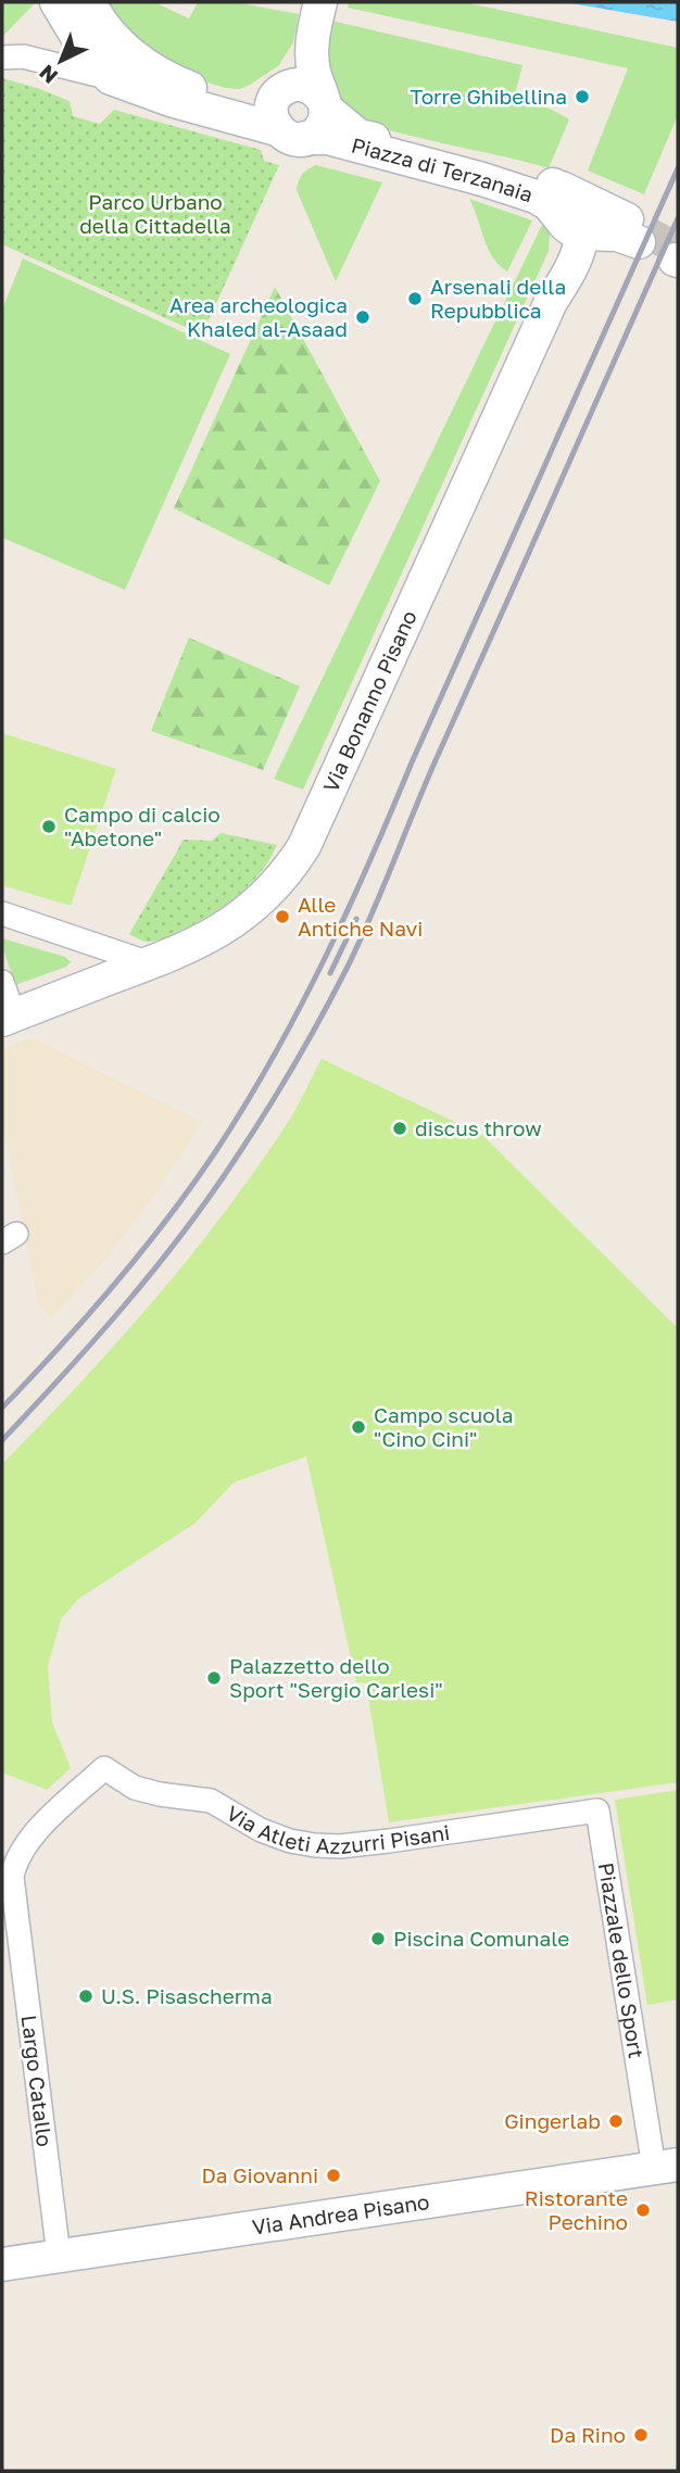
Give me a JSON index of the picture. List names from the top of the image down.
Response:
{
  "streets": {
    "main road": ["Piazza di Terzanaia", "Via Bonanno Pisano", "Via Andrea Pisano"],
    "street": ["Via Atleti Azzurri Pisani", "Piazzale dello Sport", "Largo Catallo"]
  },
  "crossings": [
    ["Piazza di Terzanaia", "Via Bonanno Pisano"],
    ["Via Atleti Azzurri Pisani", "Piazzale dello Sport"],
    ["Via Atleti Azzurri Pisani", "Largo Catallo"],
    ["Piazzale dello Sport", "Via Andrea Pisano"],
    ["Largo Catallo", "Via Andrea Pisano"]
  ],
  "parks": ["Parco Urbano della Cittadella"],
  "places": [
    "Torre Ghibellina",
    "Arsenali della Repubblica",
    "Area archeologica Khaled al-Asaad",
    "Campo di calcio \"Abetone\"",
    "Alle Antiche Navi",
    "discus throw",
    "Campo scuola \"Cino Cini\"",
    "Palazzetto dello Sport \"Sergio Carlesi\"",
    "Piscina Comunale",
    "U.S. Pisascherma",
    "Gingerlab",
    "Da Giovanni",
    "Ristorante Pechino",
    "Da Rino"
  ],
  "north": "bottom left"
}
